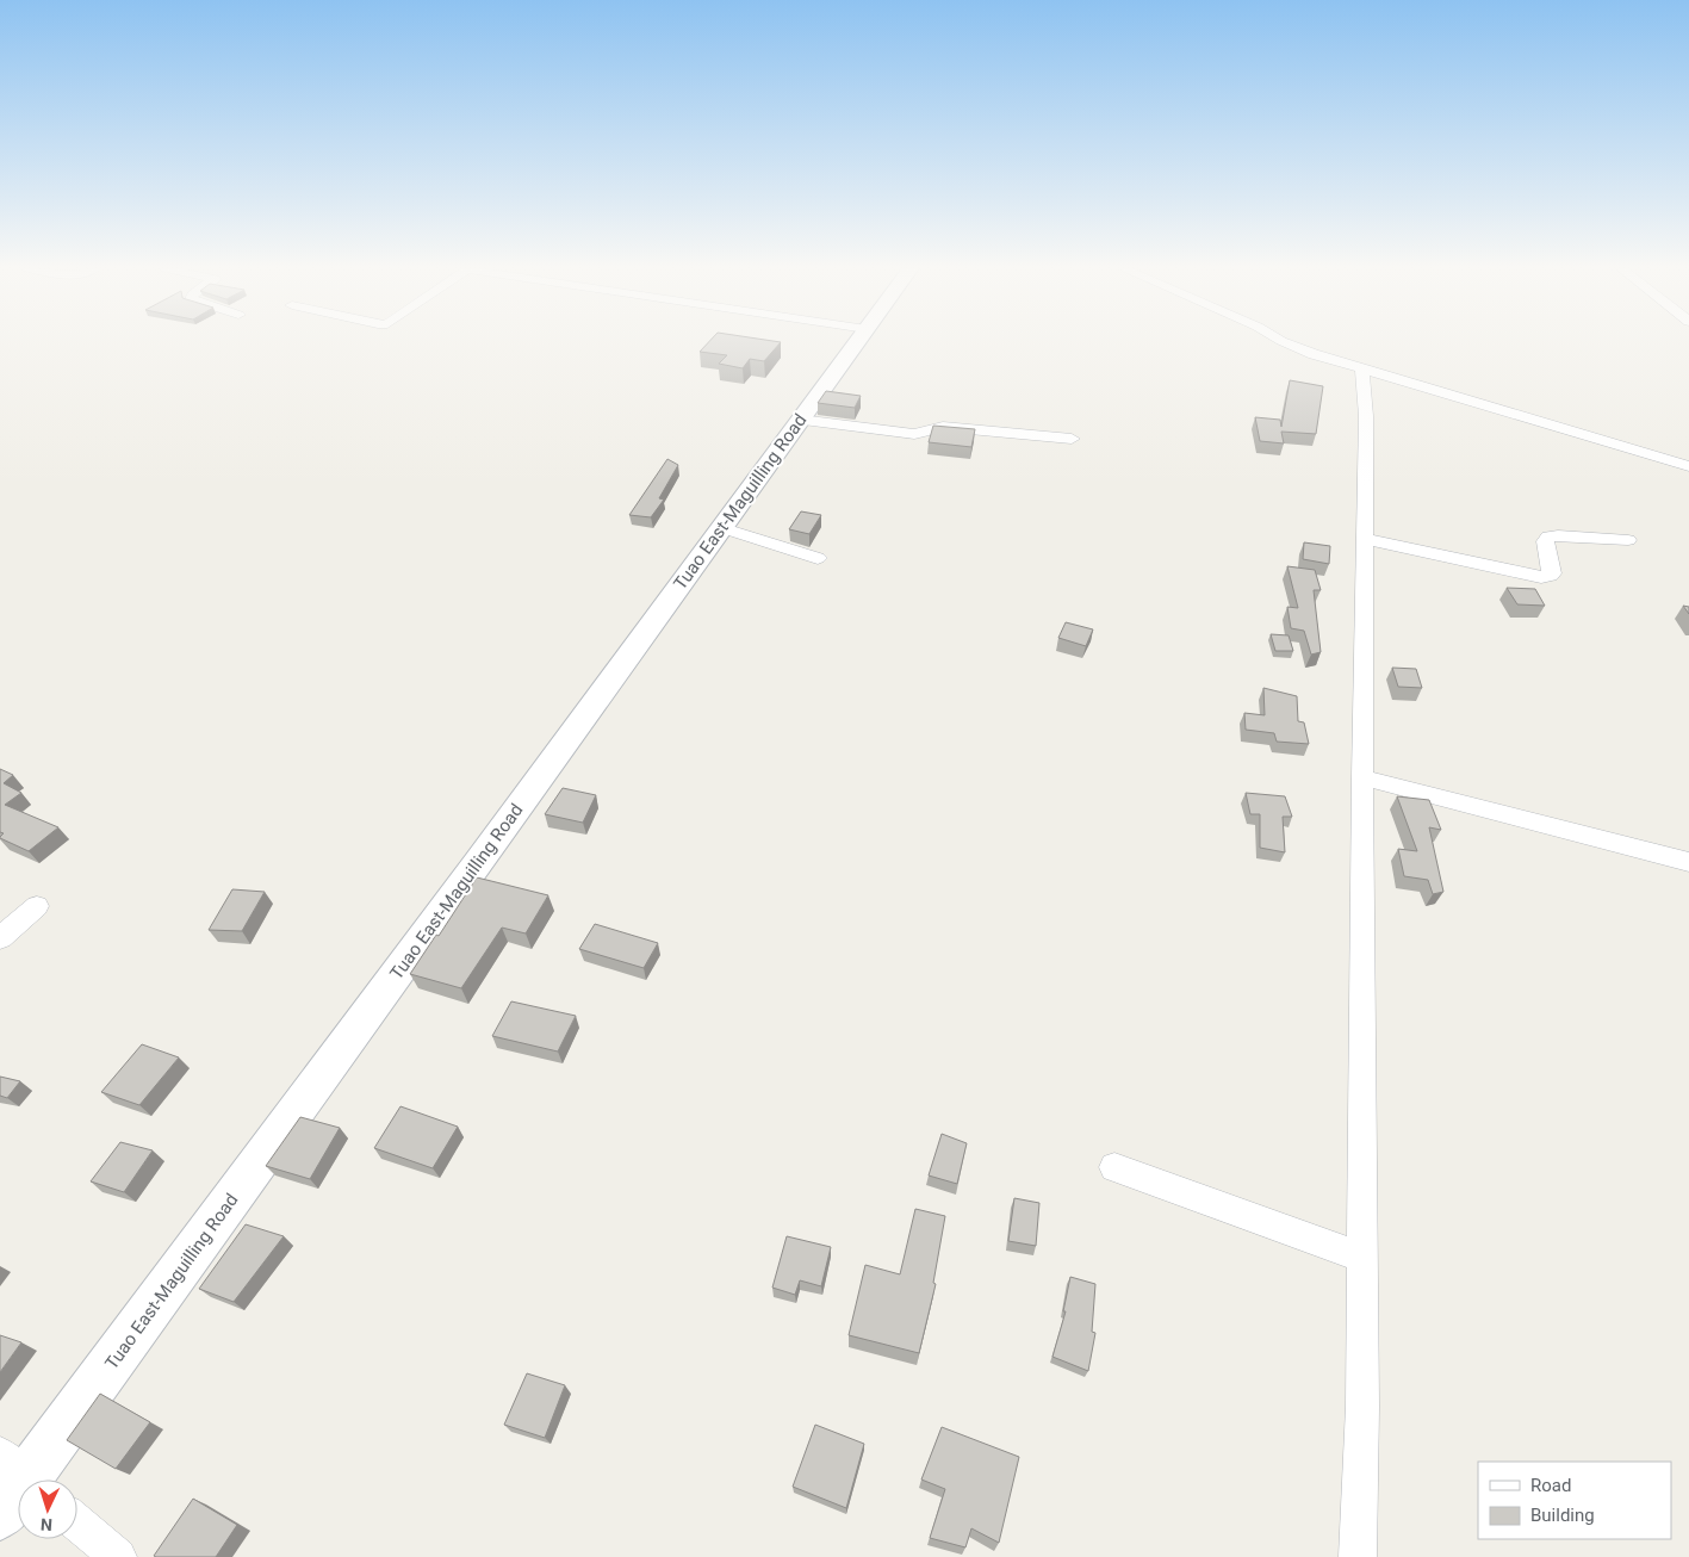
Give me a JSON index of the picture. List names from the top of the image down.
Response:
{
  "streets": {
    "main road": ["Tuao East-Maguilling Road"]
  },
  "legend": ["Road", "Building"],
  "north": "bottom"
}
